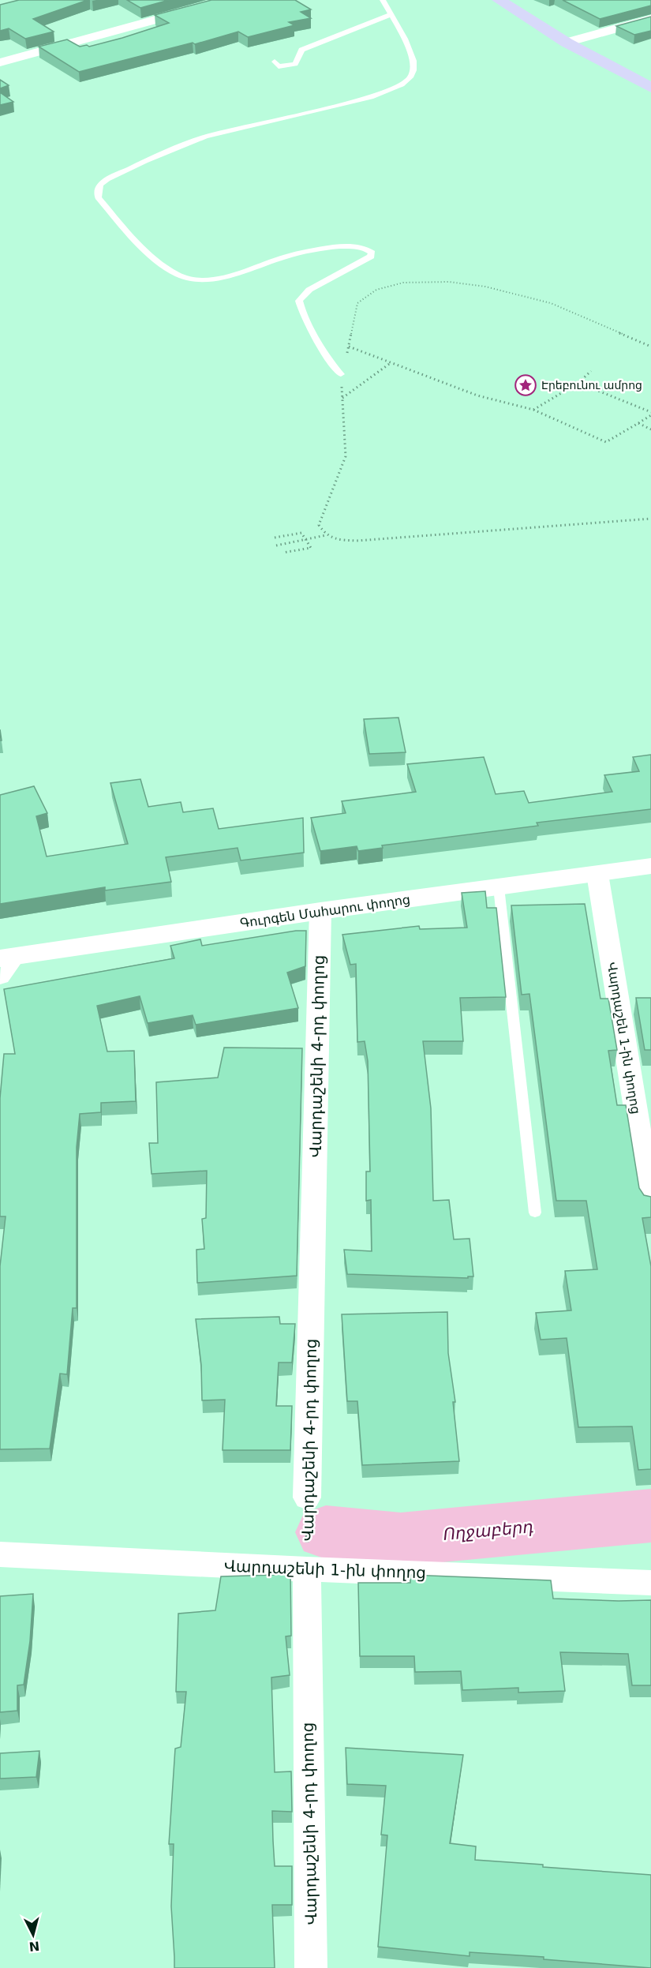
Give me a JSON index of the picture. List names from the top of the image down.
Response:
{
  "streets": {
    "main road": ["Գուրգեն Մահարու փողոց"],
    "street": ["Վարդաշեն 1-ին փողոց", "Վարդաշենի 4-րդ փողոց", "Վարդաշենի 1-ին փողոց"]
  },
  "crossings": [
    ["Գուրգեն Մահարու փողոց", "Վարդաշեն 1-ին փողոց"],
    ["Գուրգեն Մահարու փողոց", "Վարդաշենի 4-րդ փողոց"],
    ["Վարդաշենի 4-րդ փողոց", "Վարդաշենի 1-ին փողոց"]
  ],
  "water": ["Ողջաբերդ"],
  "places": {
    "place": ["Էրեբունու ամրոց"]
  },
  "north": "bottom"
}
